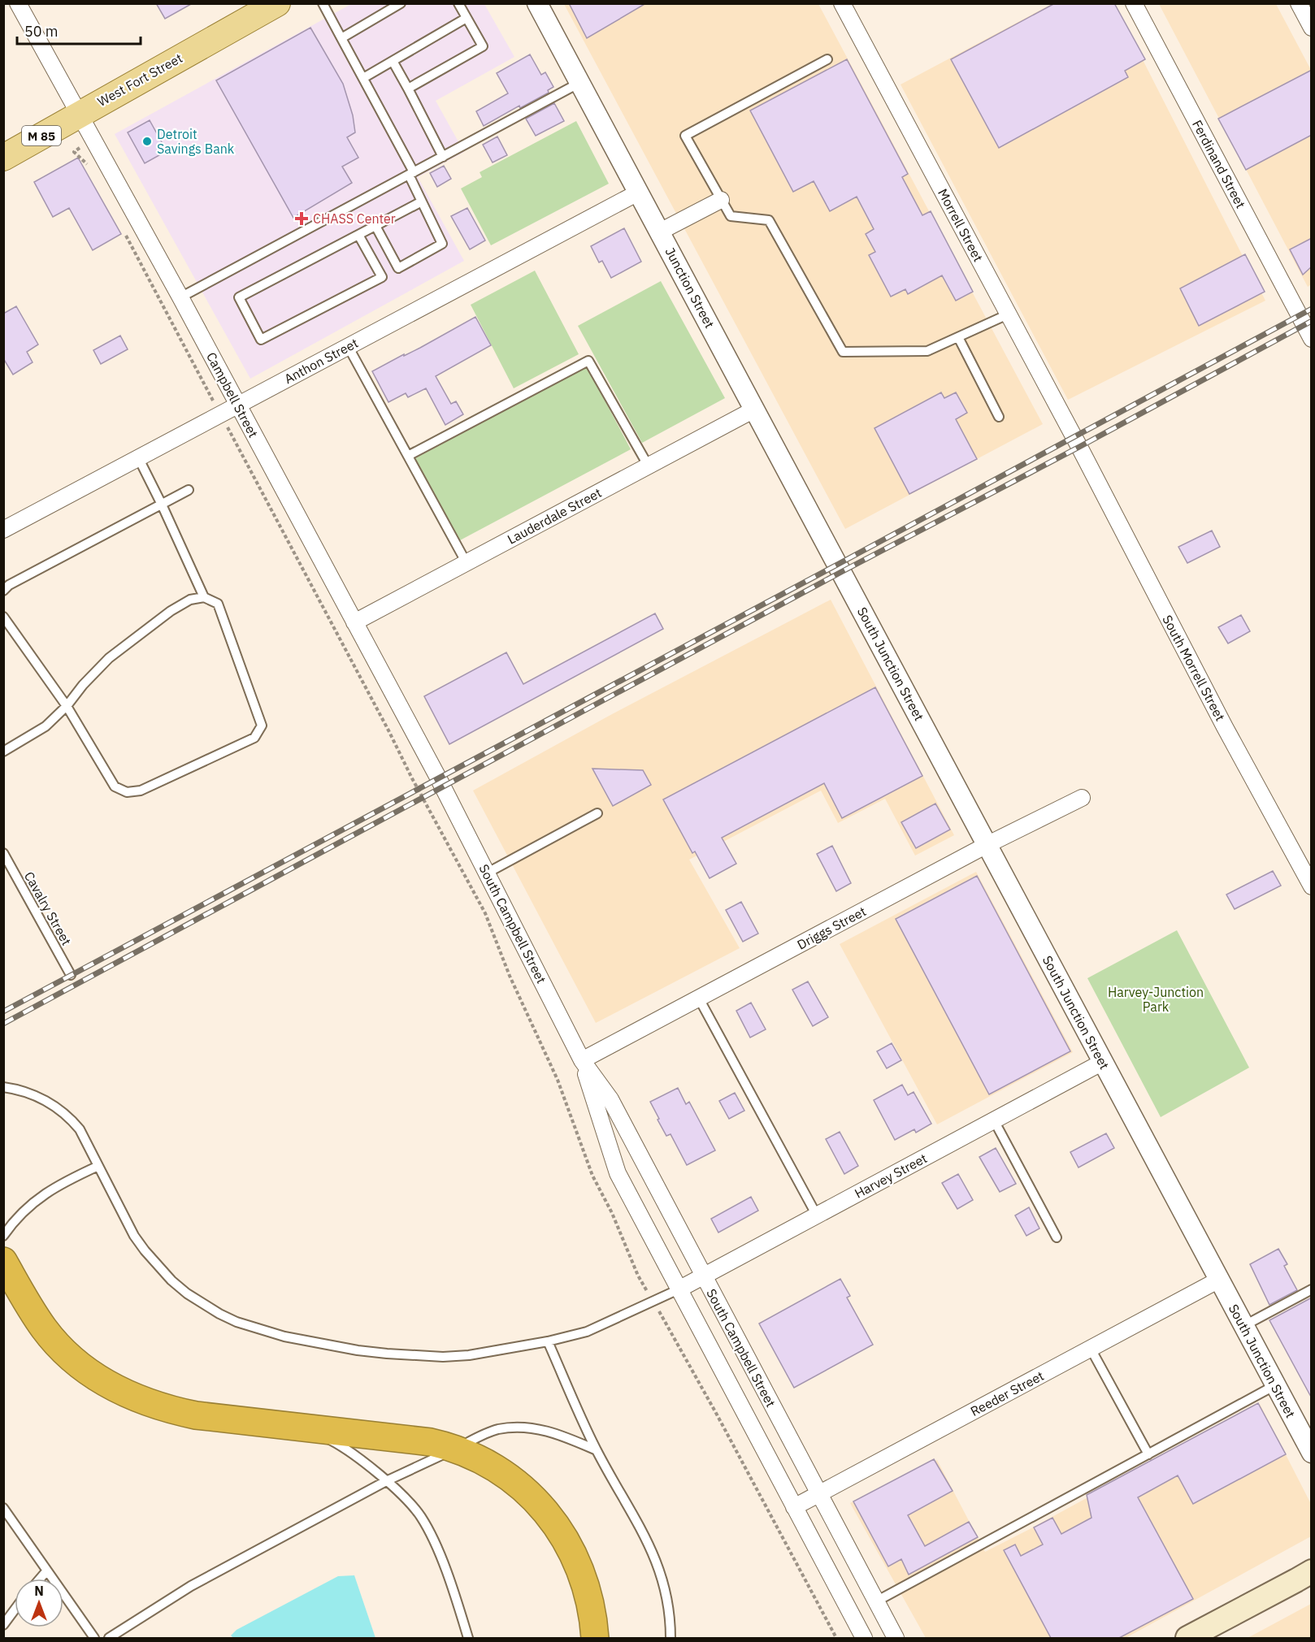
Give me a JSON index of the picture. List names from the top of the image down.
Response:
{
  "streets": {
    "main road": ["West Fort Street", "M 85"],
    "street": [
      "Ferdinand Street",
      "Morrell Street",
      "Junction Street",
      "Anthon Street",
      "Campbell Street",
      "Lauderdale Street",
      "South Junction Street",
      "South Morrell Street",
      "South Campbell Street",
      "Driggs Street",
      "Harvey Street",
      "Reeder Street"
    ],
    "lane": ["Cavalry Street"]
  },
  "crossings": [
    ["West Fort Street", "Campbell Street"],
    ["Morrell Street", "South Morrell Street"],
    ["Junction Street", "Anthon Street"],
    ["Junction Street", "Lauderdale Street"],
    ["Junction Street", "South Junction Street"],
    ["Anthon Street", "Campbell Street"],
    ["Campbell Street", "Lauderdale Street"],
    ["Campbell Street", "South Campbell Street"],
    ["South Junction Street", "Driggs Street"],
    ["South Junction Street", "Harvey Street"],
    ["South Junction Street", "Reeder Street"],
    ["South Campbell Street", "Driggs Street"],
    ["South Campbell Street", "Harvey Street"],
    ["South Campbell Street", "Reeder Street"]
  ],
  "parks": ["Harvey-Junction Park"],
  "places": {
    "other": ["Detroit Savings Bank"],
    "health": ["CHASS Center"]
  },
  "scale_bar": "50 m",
  "north": "top"
}
